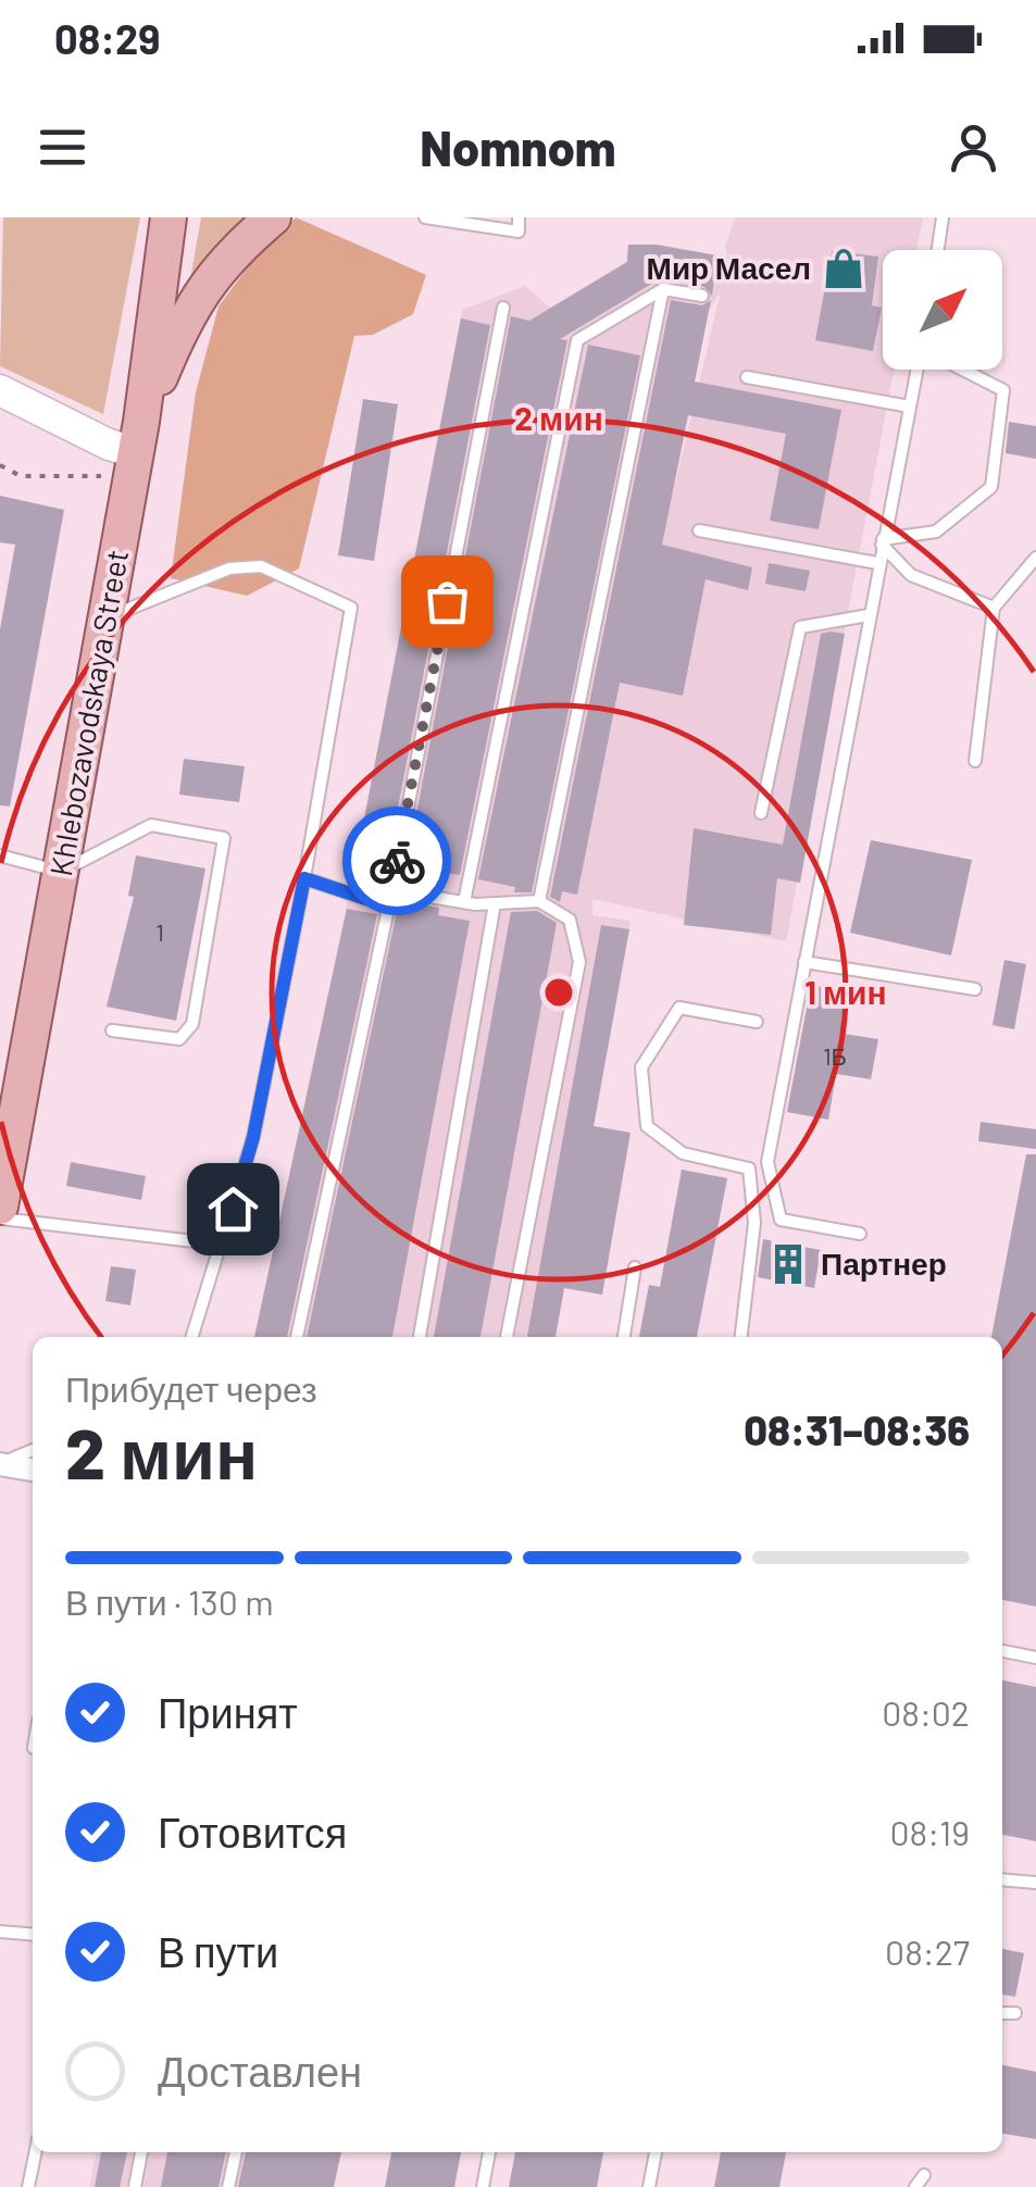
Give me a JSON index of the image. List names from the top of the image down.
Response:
{
  "streets": {
    "main road": ["Khlebozavodskaya Street"]
  },
  "places": {
    "shop": ["Мир Масел"],
    "building": ["Партнер"]
  },
  "house_numbers": ["1", "1Б"],
  "north": "top right",
  "page": {
    "status": "08:29",
    "header": "Nomnom",
    "heading": ["2 мин", "Прибудет через", "08:31–08:36"],
    "bar": "В пути · 130 m",
    "list": [
      ["Принят", "08:02"],
      ["Готовится", "08:19"],
      ["В пути", "08:27"],
      "Доставлен"
    ]
  },
  "rings": ["2 мин", "1 мин"]
}
